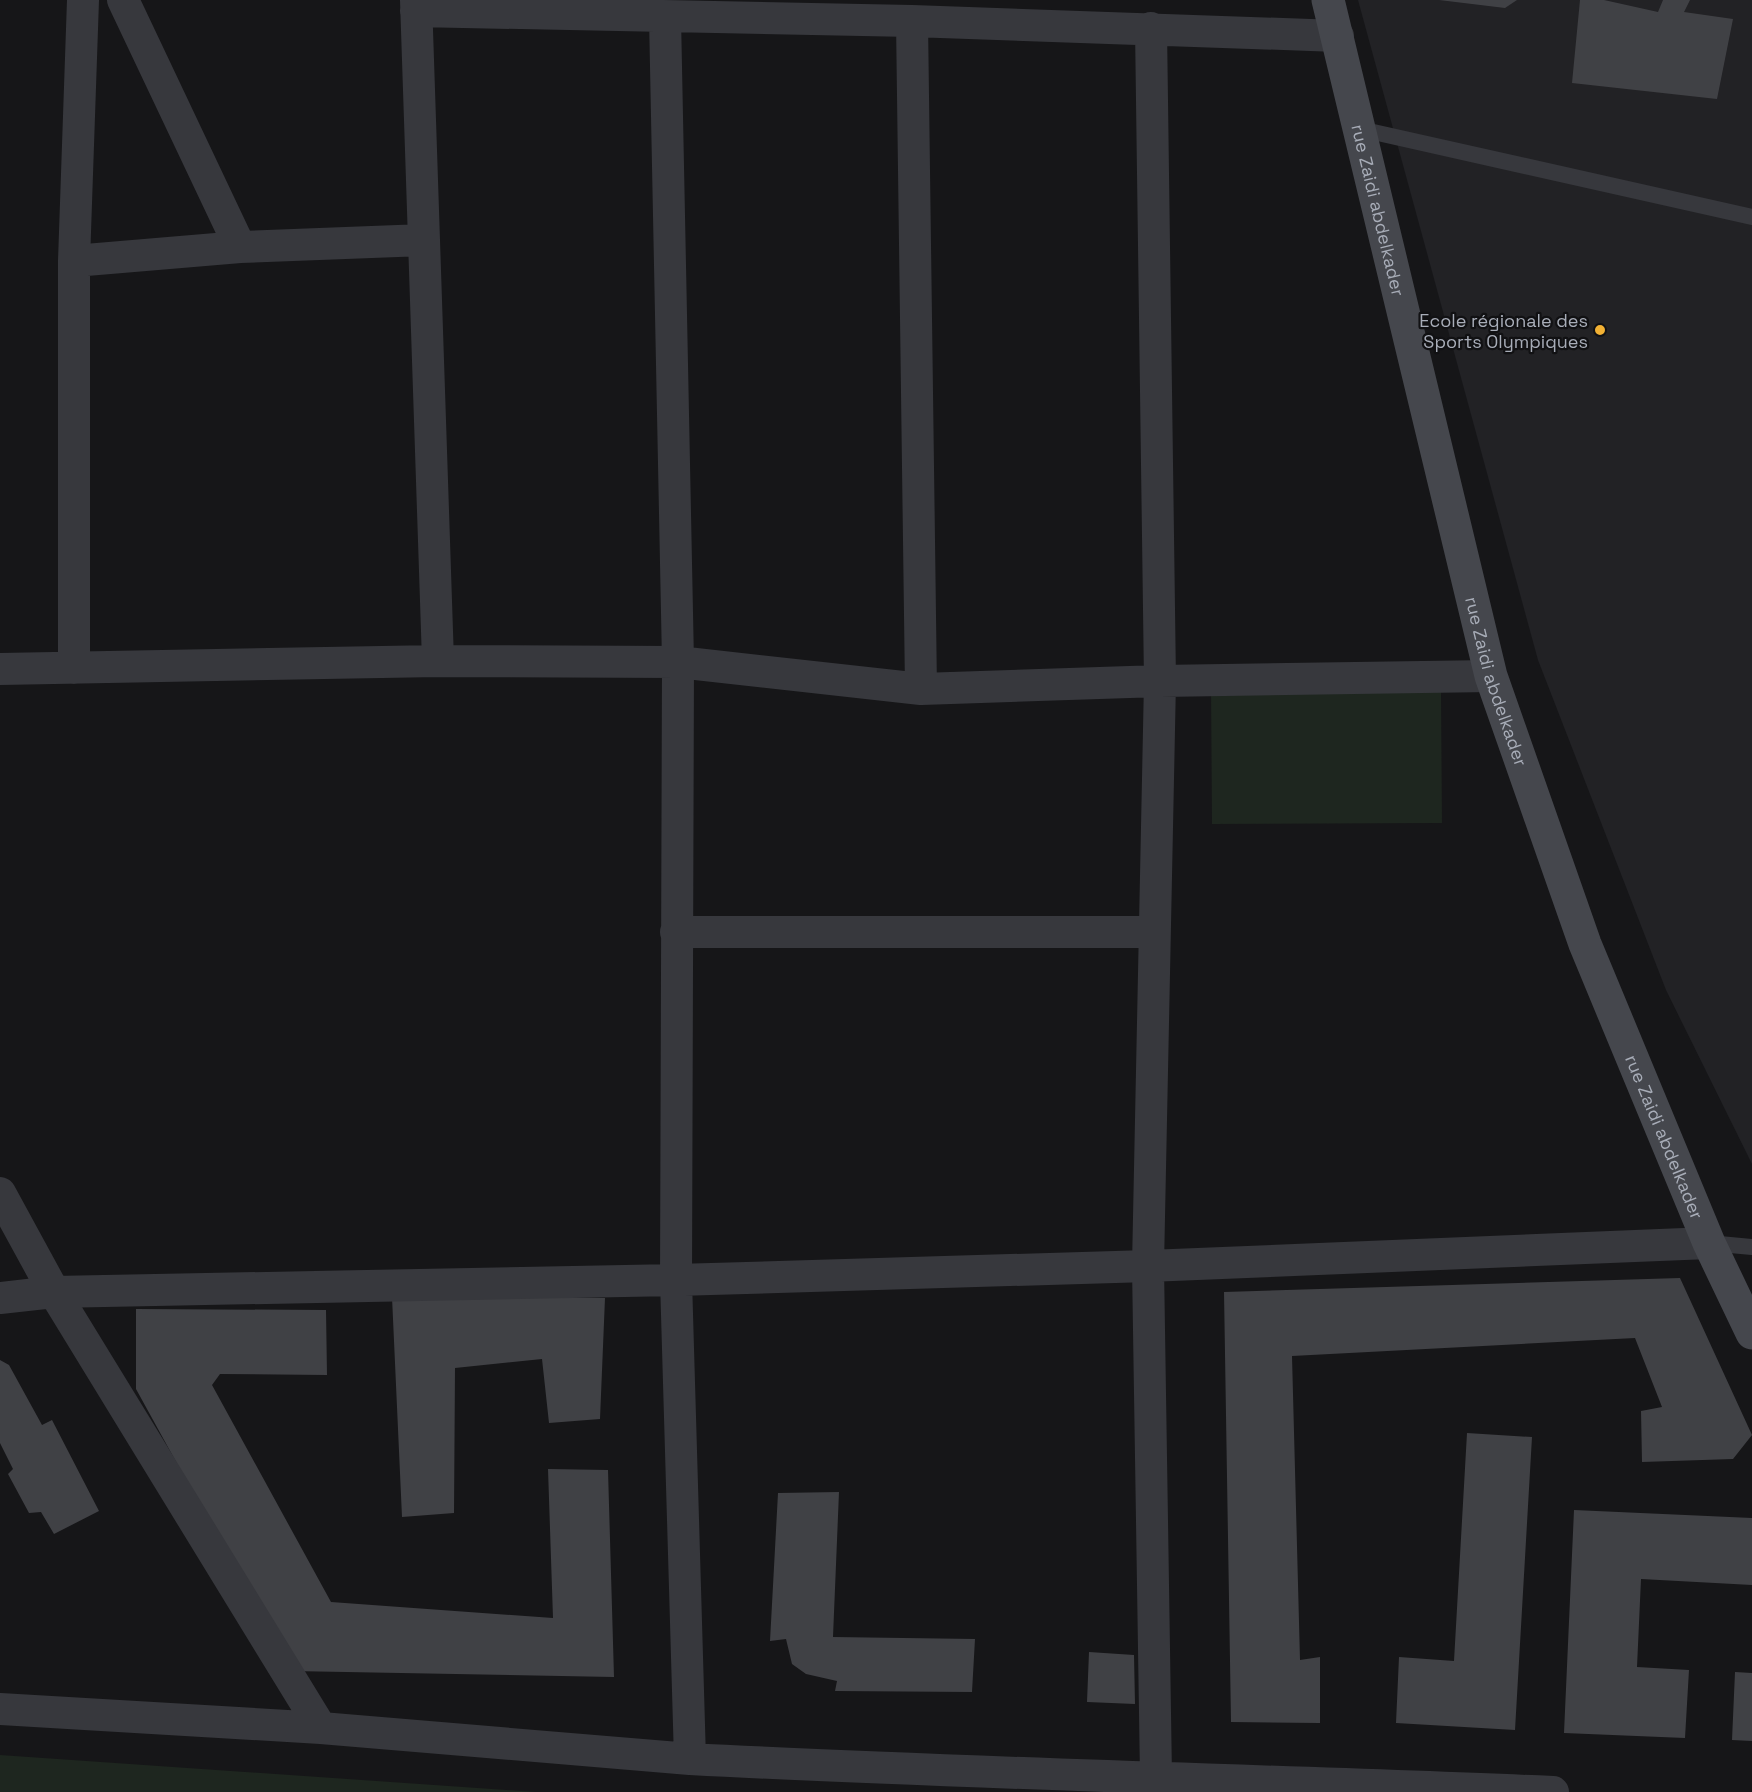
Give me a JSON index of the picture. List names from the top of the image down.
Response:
{
  "streets": {
    "main road": ["rue Zaidi abdelkader"]
  },
  "places": ["Ecole régionale des Sports Olympiques"]
}
